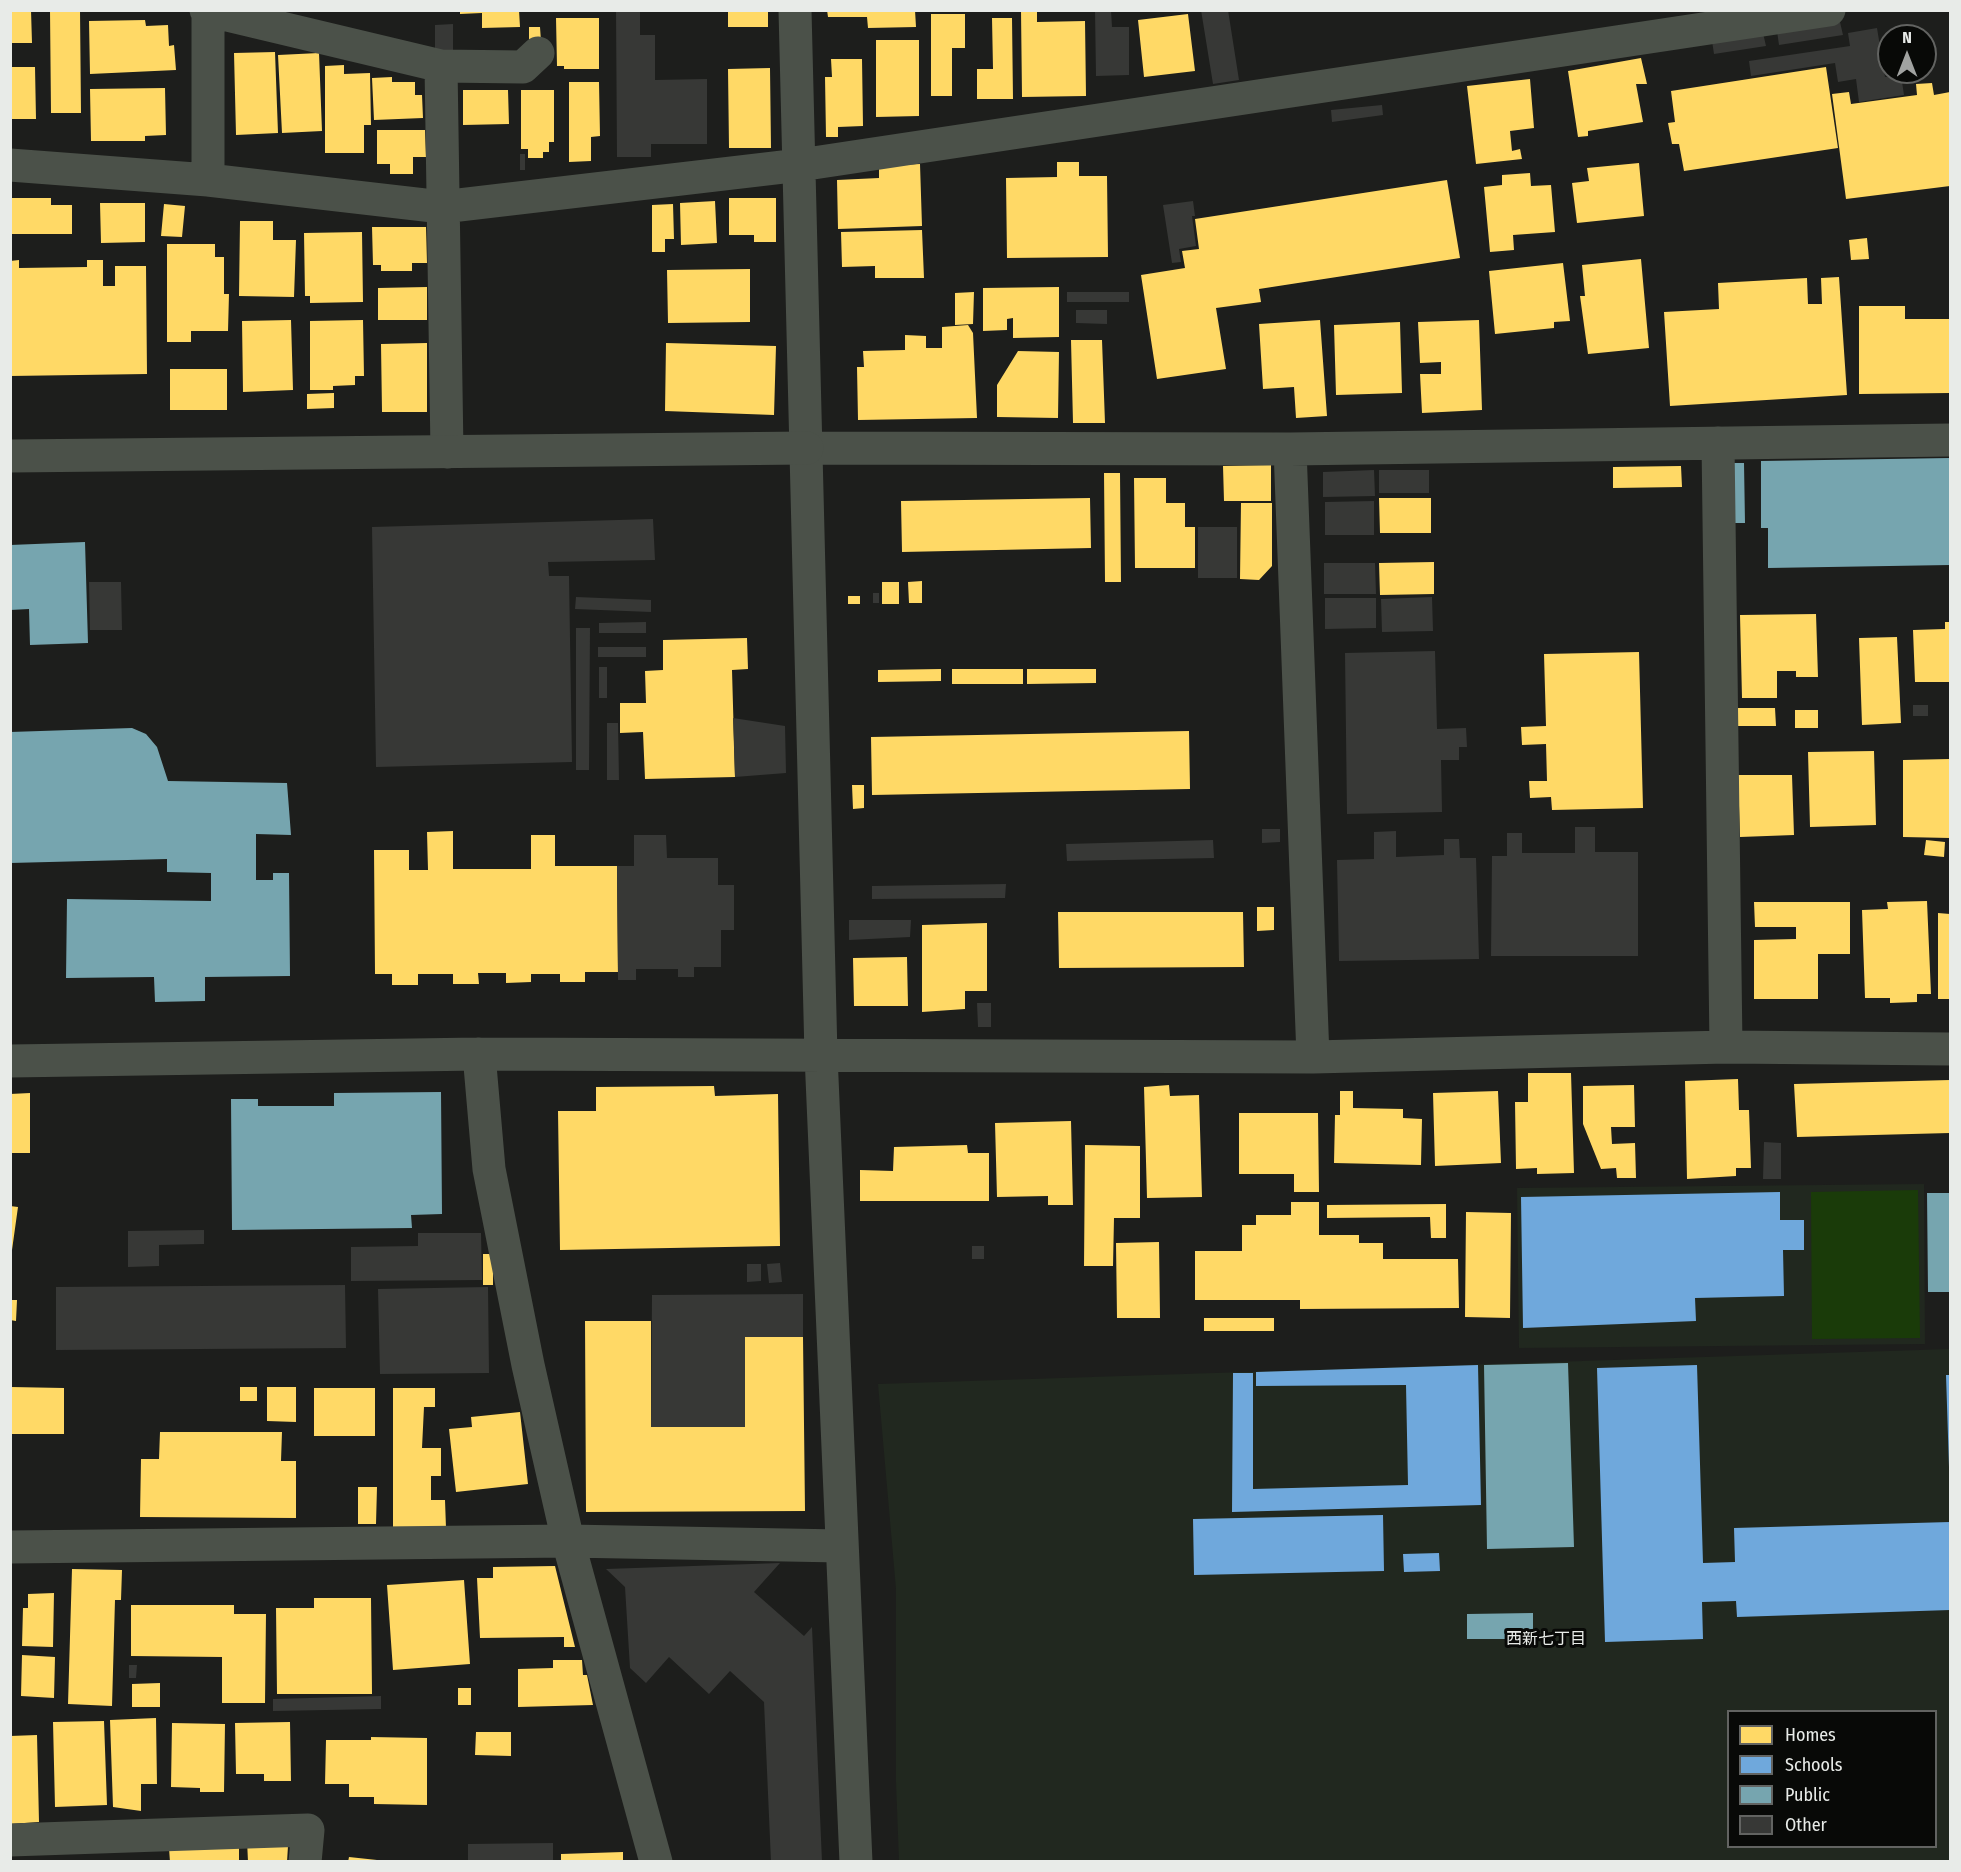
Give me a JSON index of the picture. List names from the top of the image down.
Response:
{
  "districts": ["西新七丁目"],
  "legend": [
    "Homes",
    "Schools",
    "Public",
    "Other"
  ],
  "north": "top"
}
